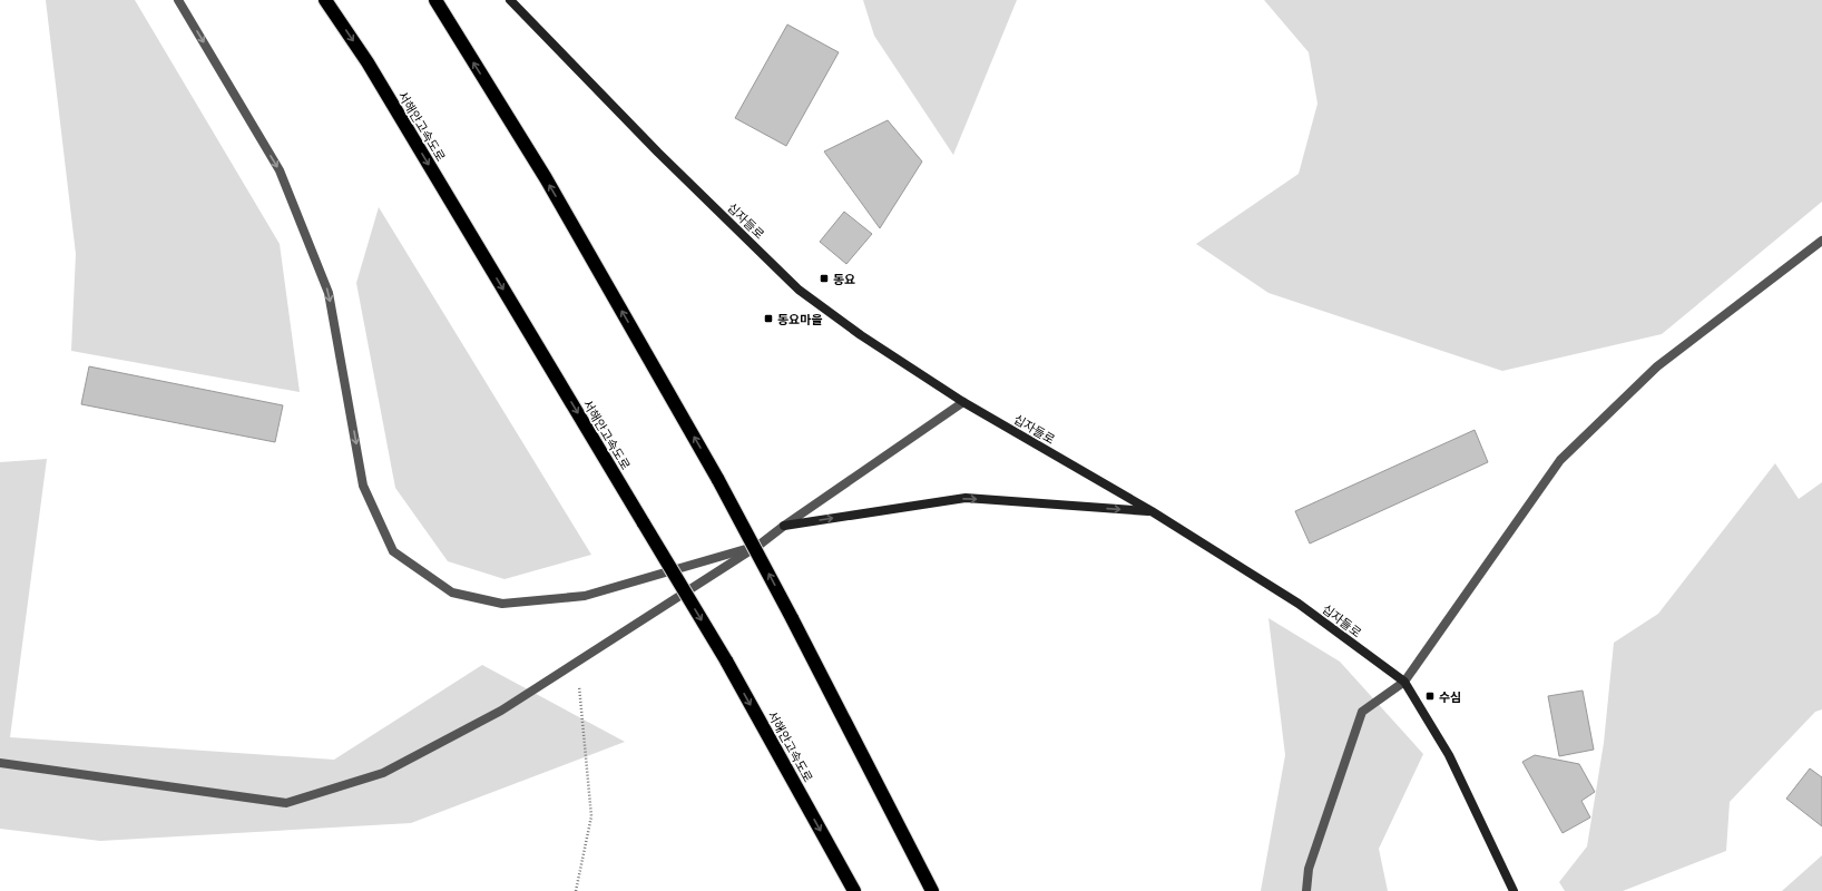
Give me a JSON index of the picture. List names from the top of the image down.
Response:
{
  "streets": {
    "highway": ["서해안고속도로"],
    "main road": ["십자들로"]
  },
  "places": {
    "transit": ["동요", "동요마을", "수심"]
  }
}
